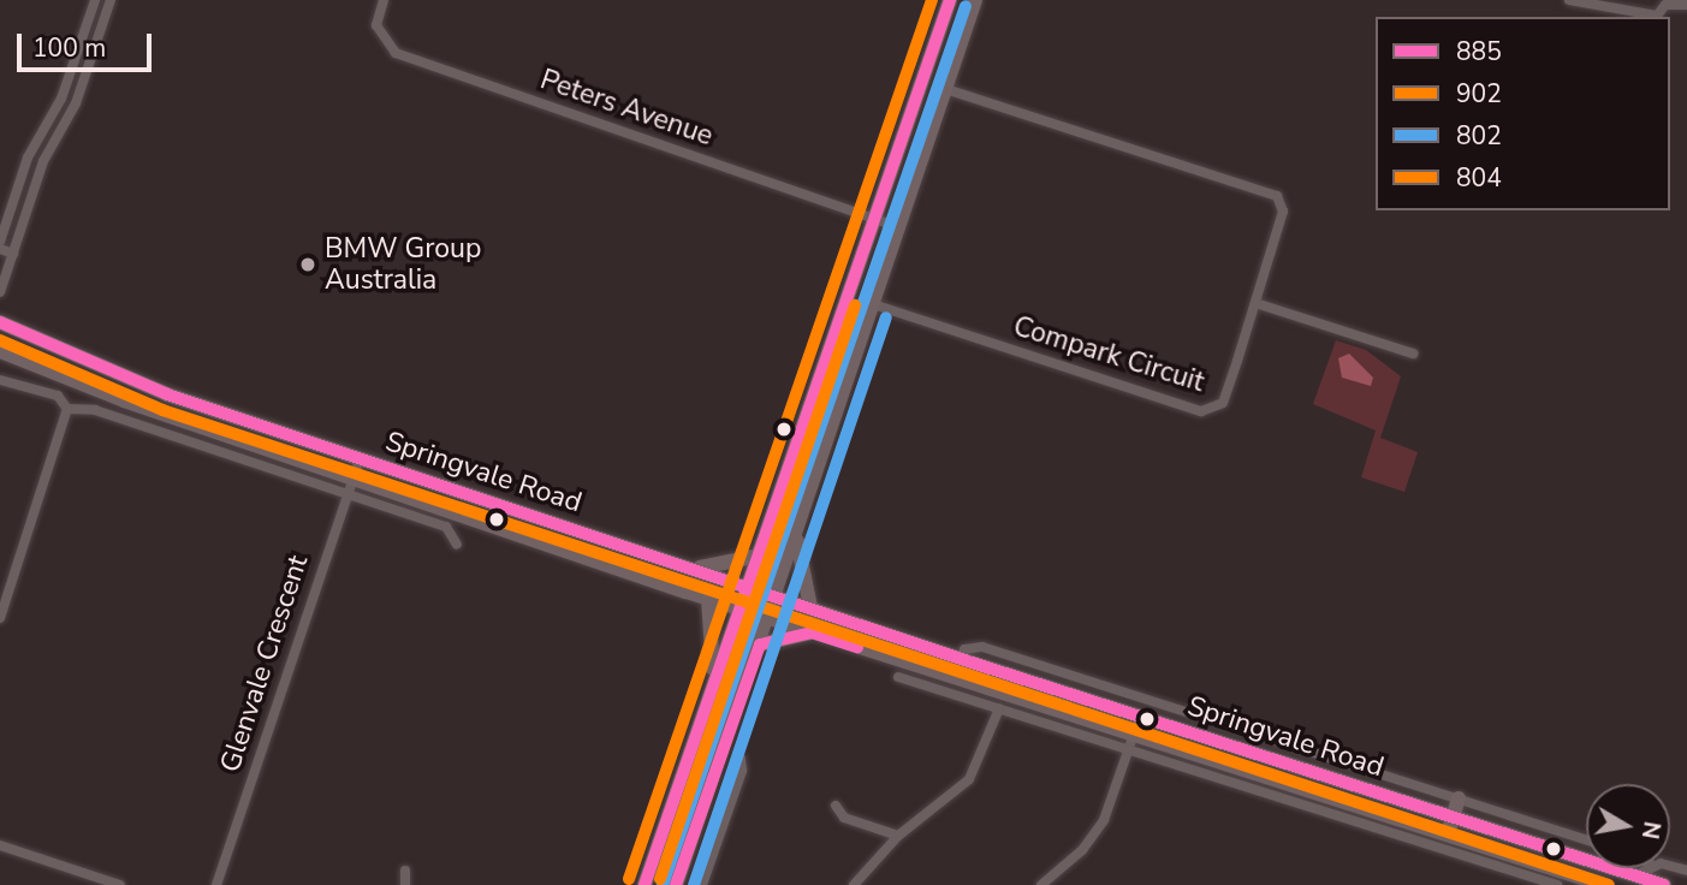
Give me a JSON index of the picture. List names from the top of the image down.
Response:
{
  "streets": {
    "highway": ["Springvale Road"],
    "street": ["Peters Avenue", "Compark Circuit", "Glenvale Crescent"]
  },
  "crossings": [
    ["Springvale Road", "Glenvale Crescent"]
  ],
  "places": ["BMW Group Australia"],
  "lines": [
    "transit line 885",
    "transit line 804",
    "transit line 802",
    "transit line 902"
  ],
  "legend": [
    "885",
    "902",
    "802",
    "804"
  ],
  "scale_bar": "100 m",
  "north": "right"
}
